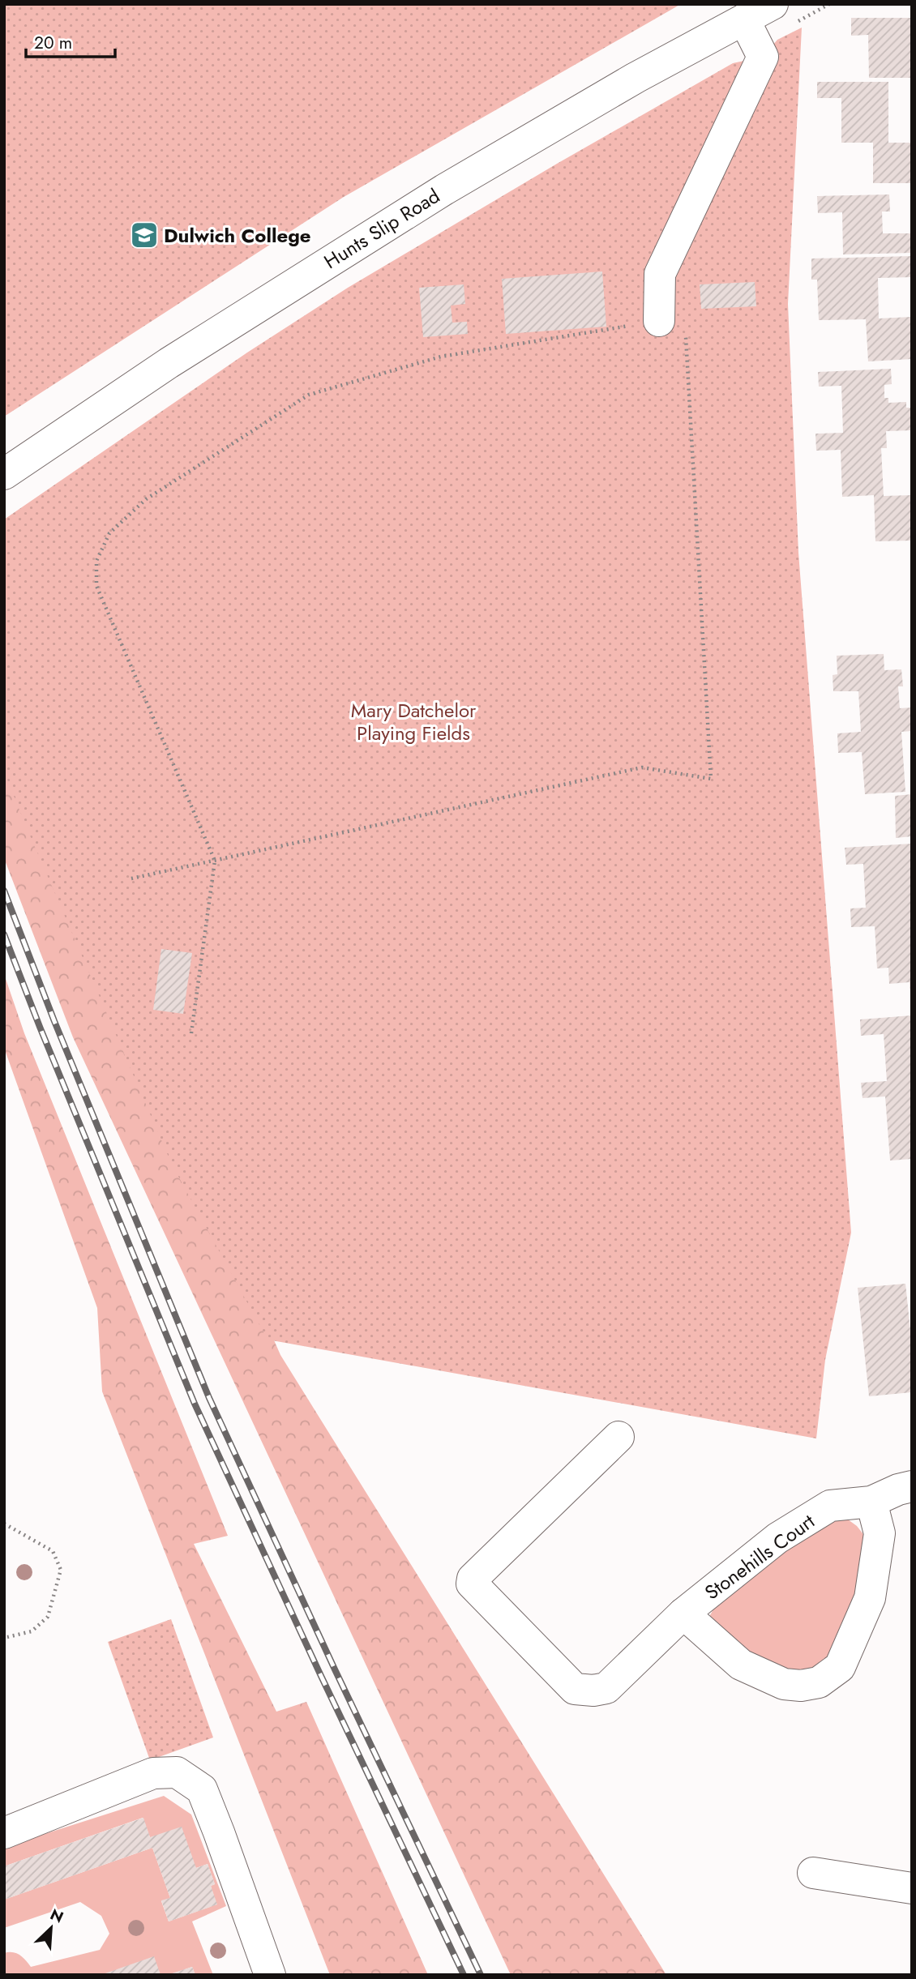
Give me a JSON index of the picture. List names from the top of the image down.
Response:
{
  "streets": {
    "street": ["Hunts Slip Road", "Stonehills Court"]
  },
  "parks": ["Mary Datchelor Playing Fields"],
  "places": {
    "school or university": ["Dulwich College"]
  },
  "scale_bar": "20 m",
  "north": "top right"
}
